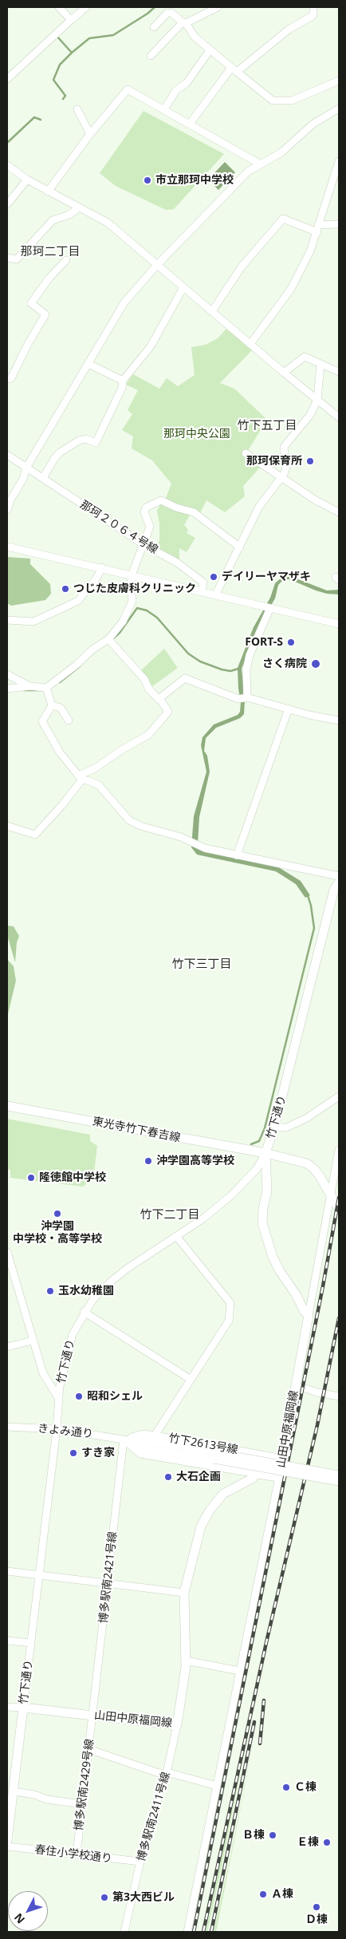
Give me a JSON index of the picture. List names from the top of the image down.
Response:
{
  "streets": {
    "main road": ["竹下通り", "東光寺竹下春吉線", "山田中原福岡線"],
    "street": [
      "那珂２０６４号線",
      "きよみ通り",
      "竹下2613号線",
      "博多駅南2421号線",
      "博多駅南2429号線",
      "博多駅南2411号線",
      "春住小学校通り"
    ]
  },
  "crossings": [
    ["竹下通り", "東光寺竹下春吉線"],
    ["竹下通り", "山田中原福岡線"],
    ["竹下通り", "きよみ通り"],
    ["山田中原福岡線", "竹下2613号線"],
    ["山田中原福岡線", "博多駅南2421号線"],
    ["山田中原福岡線", "博多駅南2429号線"],
    ["山田中原福岡線", "博多駅南2411号線"],
    ["きよみ通り", "竹下2613号線"],
    ["きよみ通り", "博多駅南2421号線"],
    ["竹下2613号線", "博多駅南2421号線"],
    ["博多駅南2421号線", "博多駅南2429号線"],
    ["博多駅南2429号線", "春住小学校通り"],
    ["博多駅南2411号線", "春住小学校通り"]
  ],
  "districts": [
    "那珂二丁目",
    "竹下五丁目",
    "竹下三丁目",
    "竹下二丁目"
  ],
  "parks": ["那珂中央公園"],
  "places": [
    "市立那珂中学校",
    "那珂保育所",
    "デイリーヤマザキ",
    "つじた皮膚科クリニック",
    "FORT-S",
    "さく病院",
    "沖学園高等学校",
    "隆徳館中学校",
    "沖学園 中学校・高等学校",
    "玉水幼稚園",
    "昭和シェル",
    "すき家",
    "大石企画",
    "Ｃ棟",
    "Ｂ棟",
    "Ｅ棟",
    "Ａ棟",
    "第3大西ビル",
    "Ｄ棟"
  ],
  "north": "bottom left"
}
